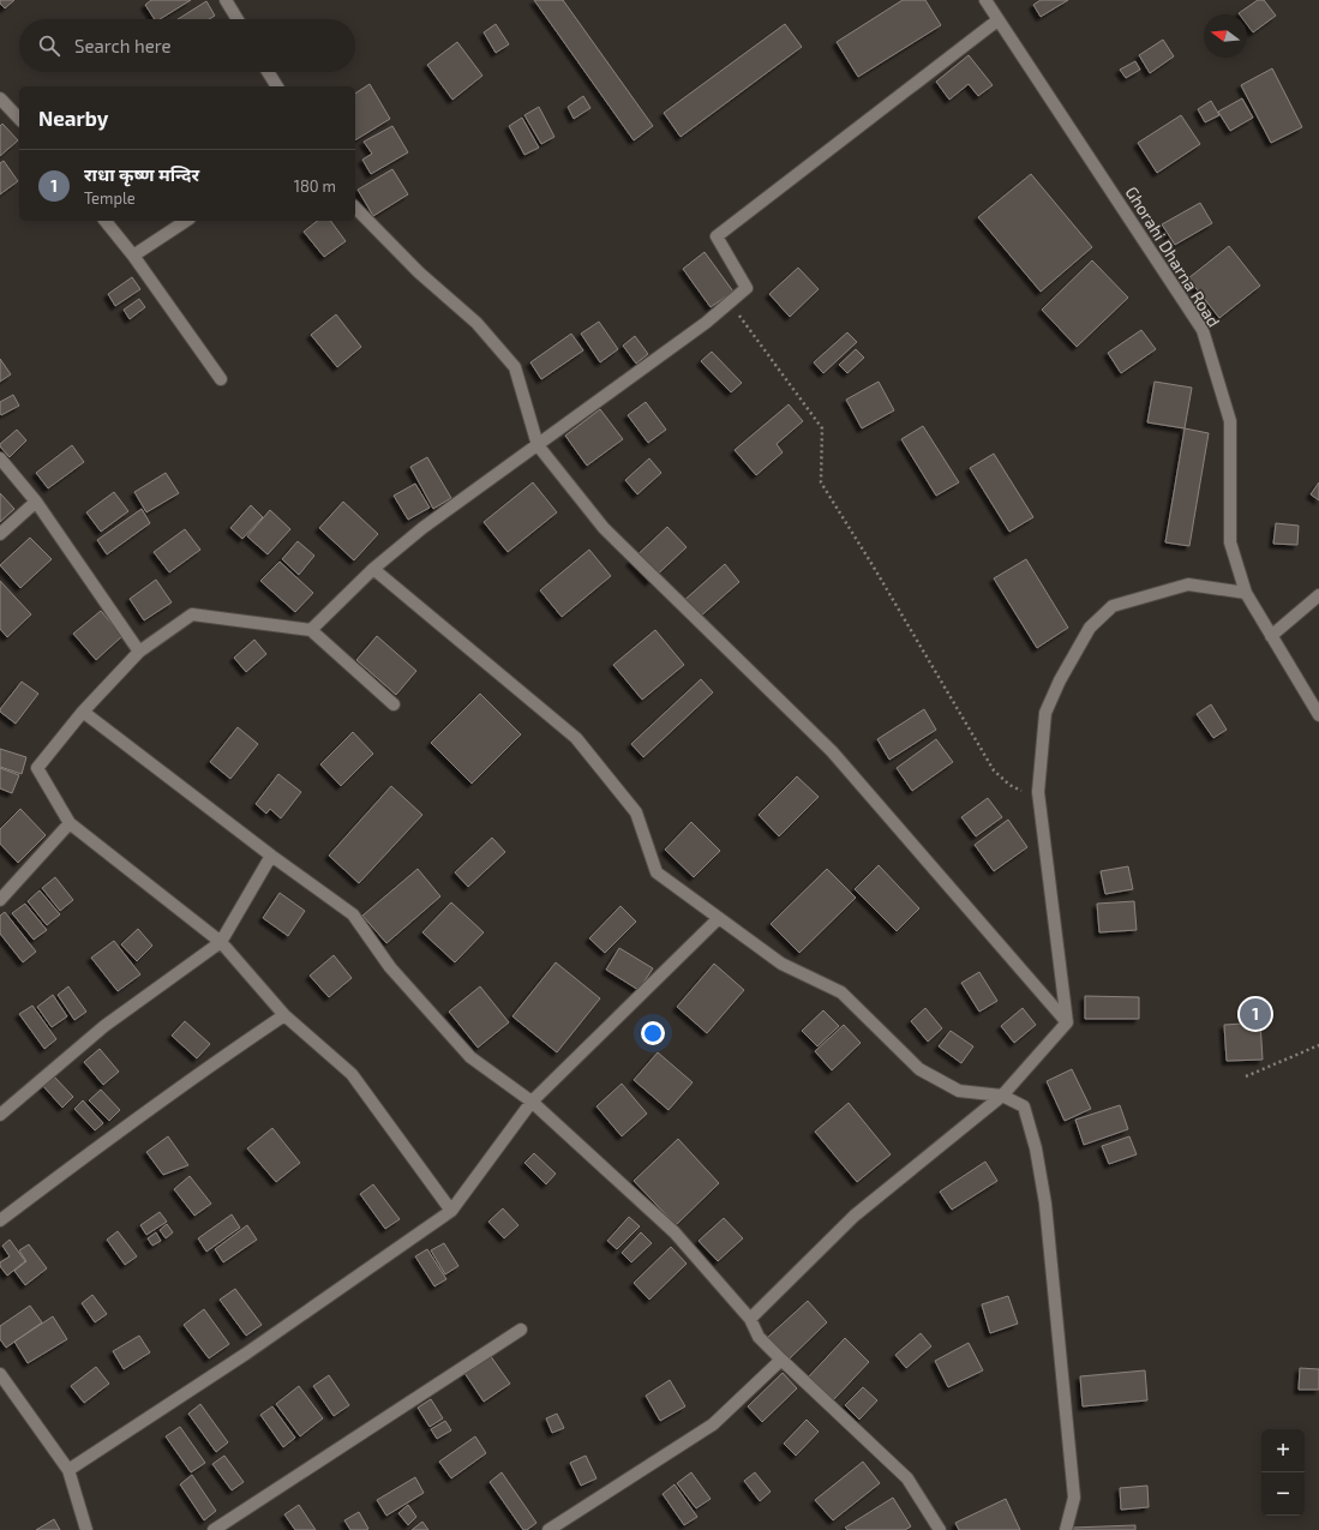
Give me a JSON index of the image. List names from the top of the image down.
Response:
{
  "streets": {
    "street": ["Ghorahi Dharna Road"]
  },
  "north": "left",
  "page": {
    "search": "Search here",
    "heading": "Nearby",
    "list": [
      {
        "mark": "1",
        "name": "राधा कृष्ण मन्दिर",
        "note": "Temple",
        "value": "180 m"
      }
    ],
    "pins": "1",
    "map_buttons": ["+", "−"]
  }
}
